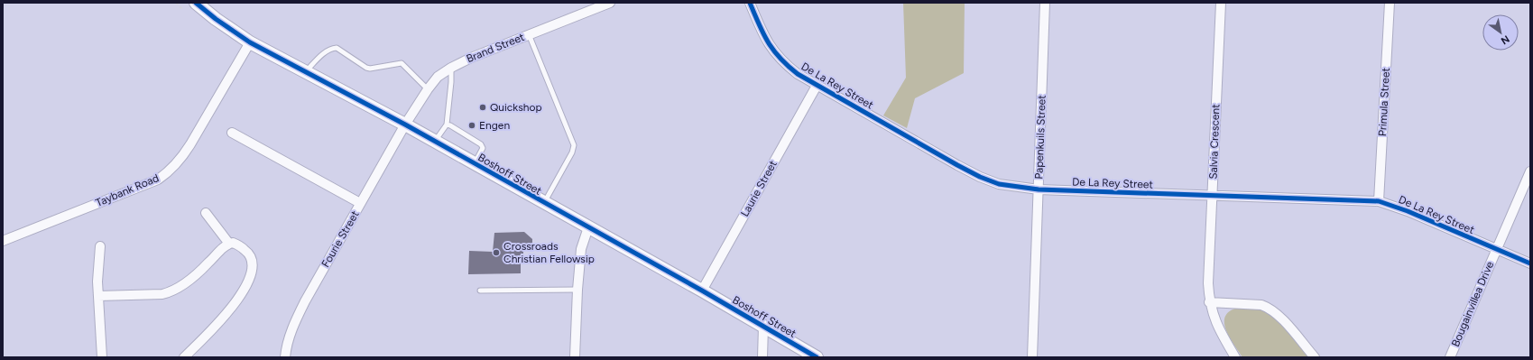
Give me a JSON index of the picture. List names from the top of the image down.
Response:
{
  "streets": {
    "street": [
      "Brand Street",
      "De La Rey Street",
      "Primula Street",
      "Papenkuils Street",
      "Salvia Crescent",
      "Boshoff Street",
      "Laurie Street",
      "Taybank Road",
      "Fourie Street",
      "Bougainvillea Drive"
    ]
  },
  "crossings": [
    ["Brand Street", "Boshoff Street"],
    ["Brand Street", "Fourie Street"],
    ["De La Rey Street", "Primula Street"],
    ["De La Rey Street", "Papenkuils Street"],
    ["De La Rey Street", "Salvia Crescent"],
    ["De La Rey Street", "Laurie Street"],
    ["De La Rey Street", "Bougainvillea Drive"],
    ["Boshoff Street", "Laurie Street"],
    ["Boshoff Street", "Taybank Road"],
    ["Boshoff Street", "Fourie Street"]
  ],
  "places": ["Quickshop", "Engen", "Crossroads Christian Fellowsip"],
  "north": "bottom right"
}
